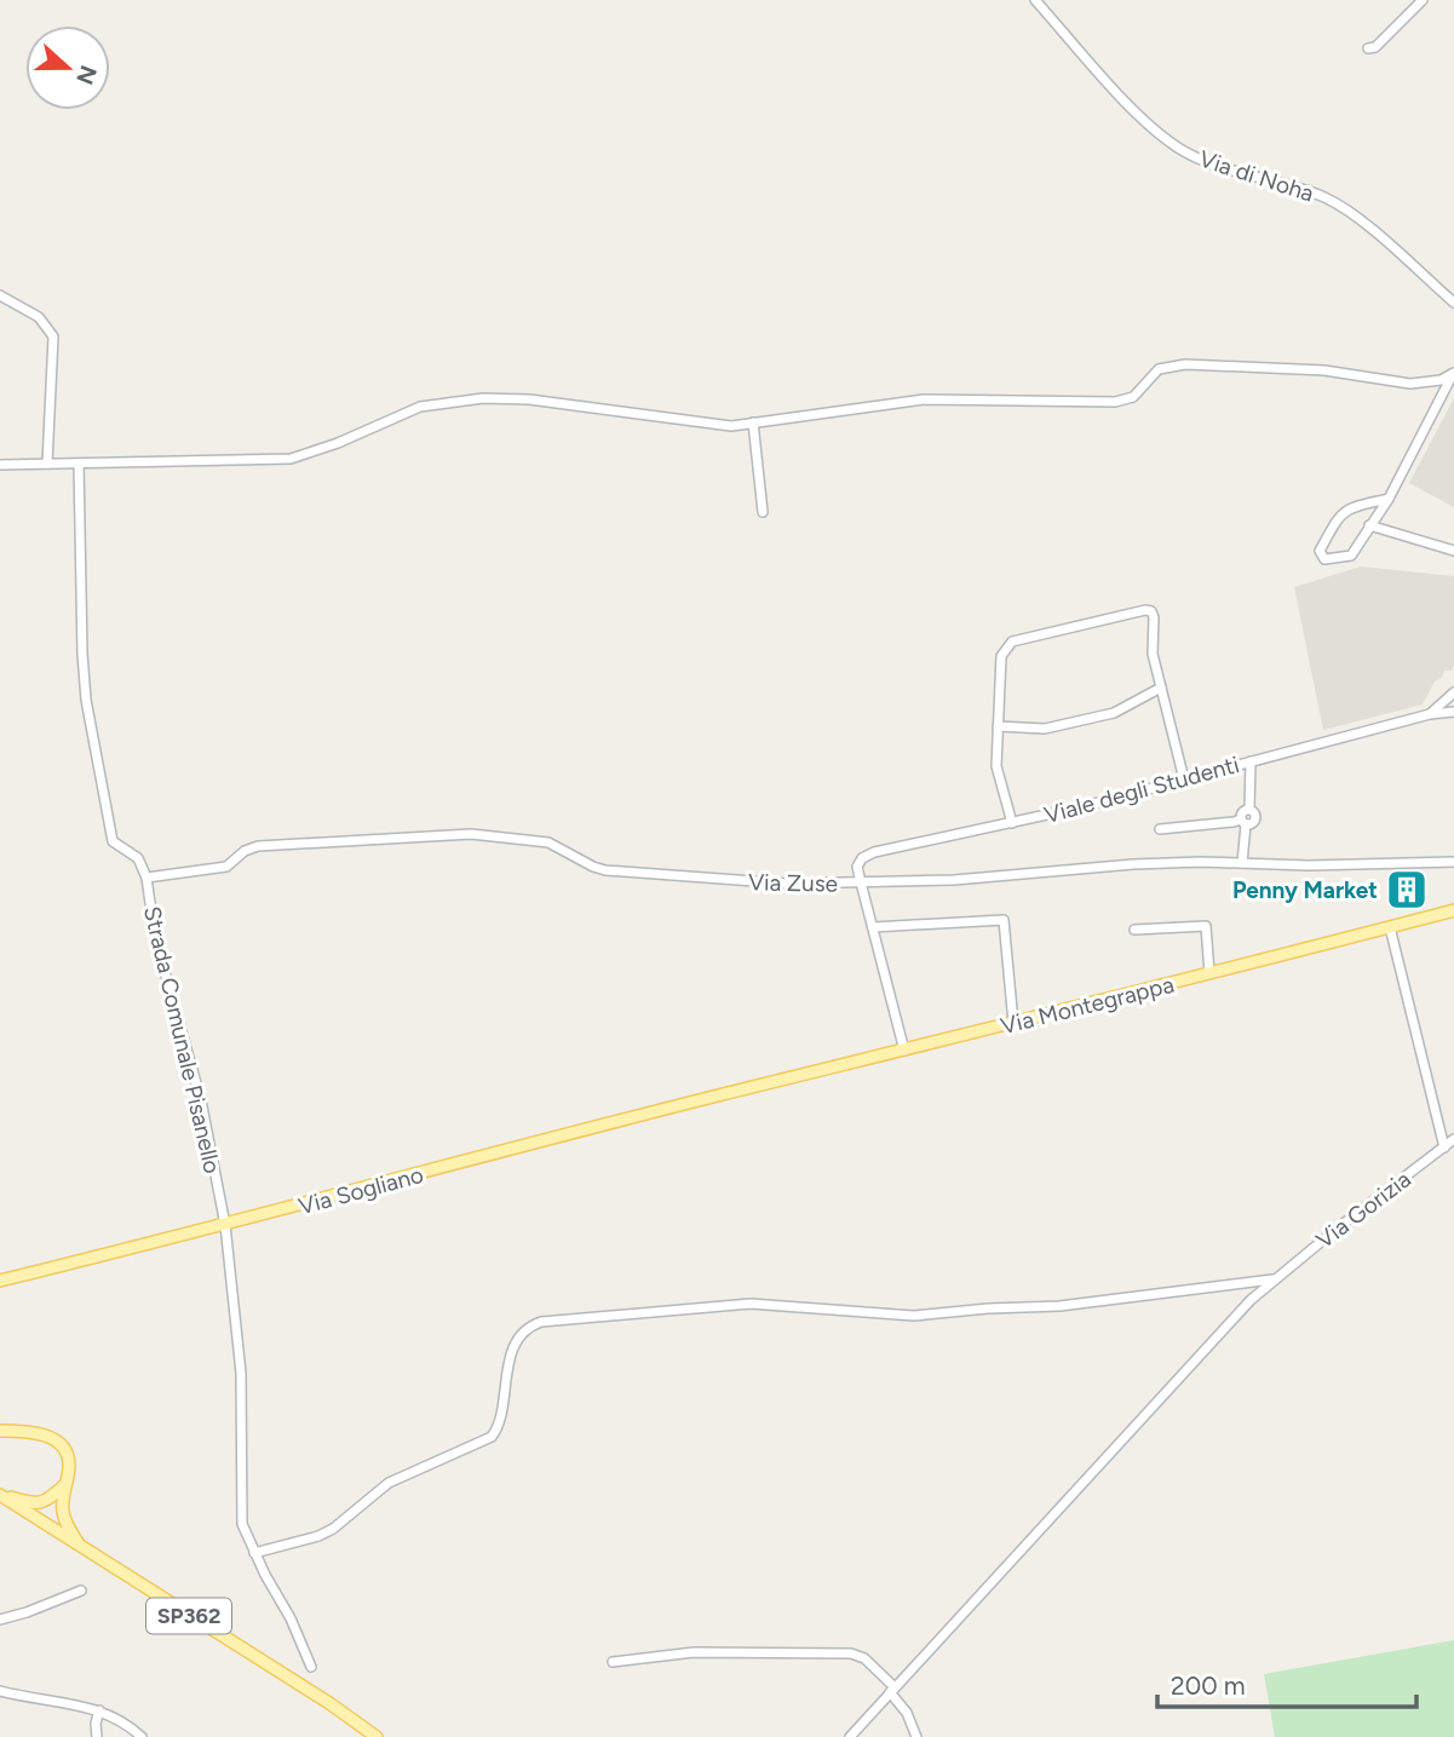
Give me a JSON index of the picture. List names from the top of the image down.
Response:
{
  "streets": {
    "main road": ["Via Montegrappa", "Via Sogliano", "SP362"],
    "street": [
      "Via di Noha",
      "Viale degli Studenti",
      "Via Zuse",
      "Strada Comunale Pisanello",
      "Via Gorizia"
    ]
  },
  "crossings": [
    ["Viale degli Studenti", "Via Zuse"],
    ["Via Zuse", "Strada Comunale Pisanello"],
    ["Via Montegrappa", "Via Sogliano"],
    ["Strada Comunale Pisanello", "Via Sogliano"]
  ],
  "places": {
    "building": ["Penny Market"]
  },
  "scale_bar": "200 m",
  "north": "right"
}
